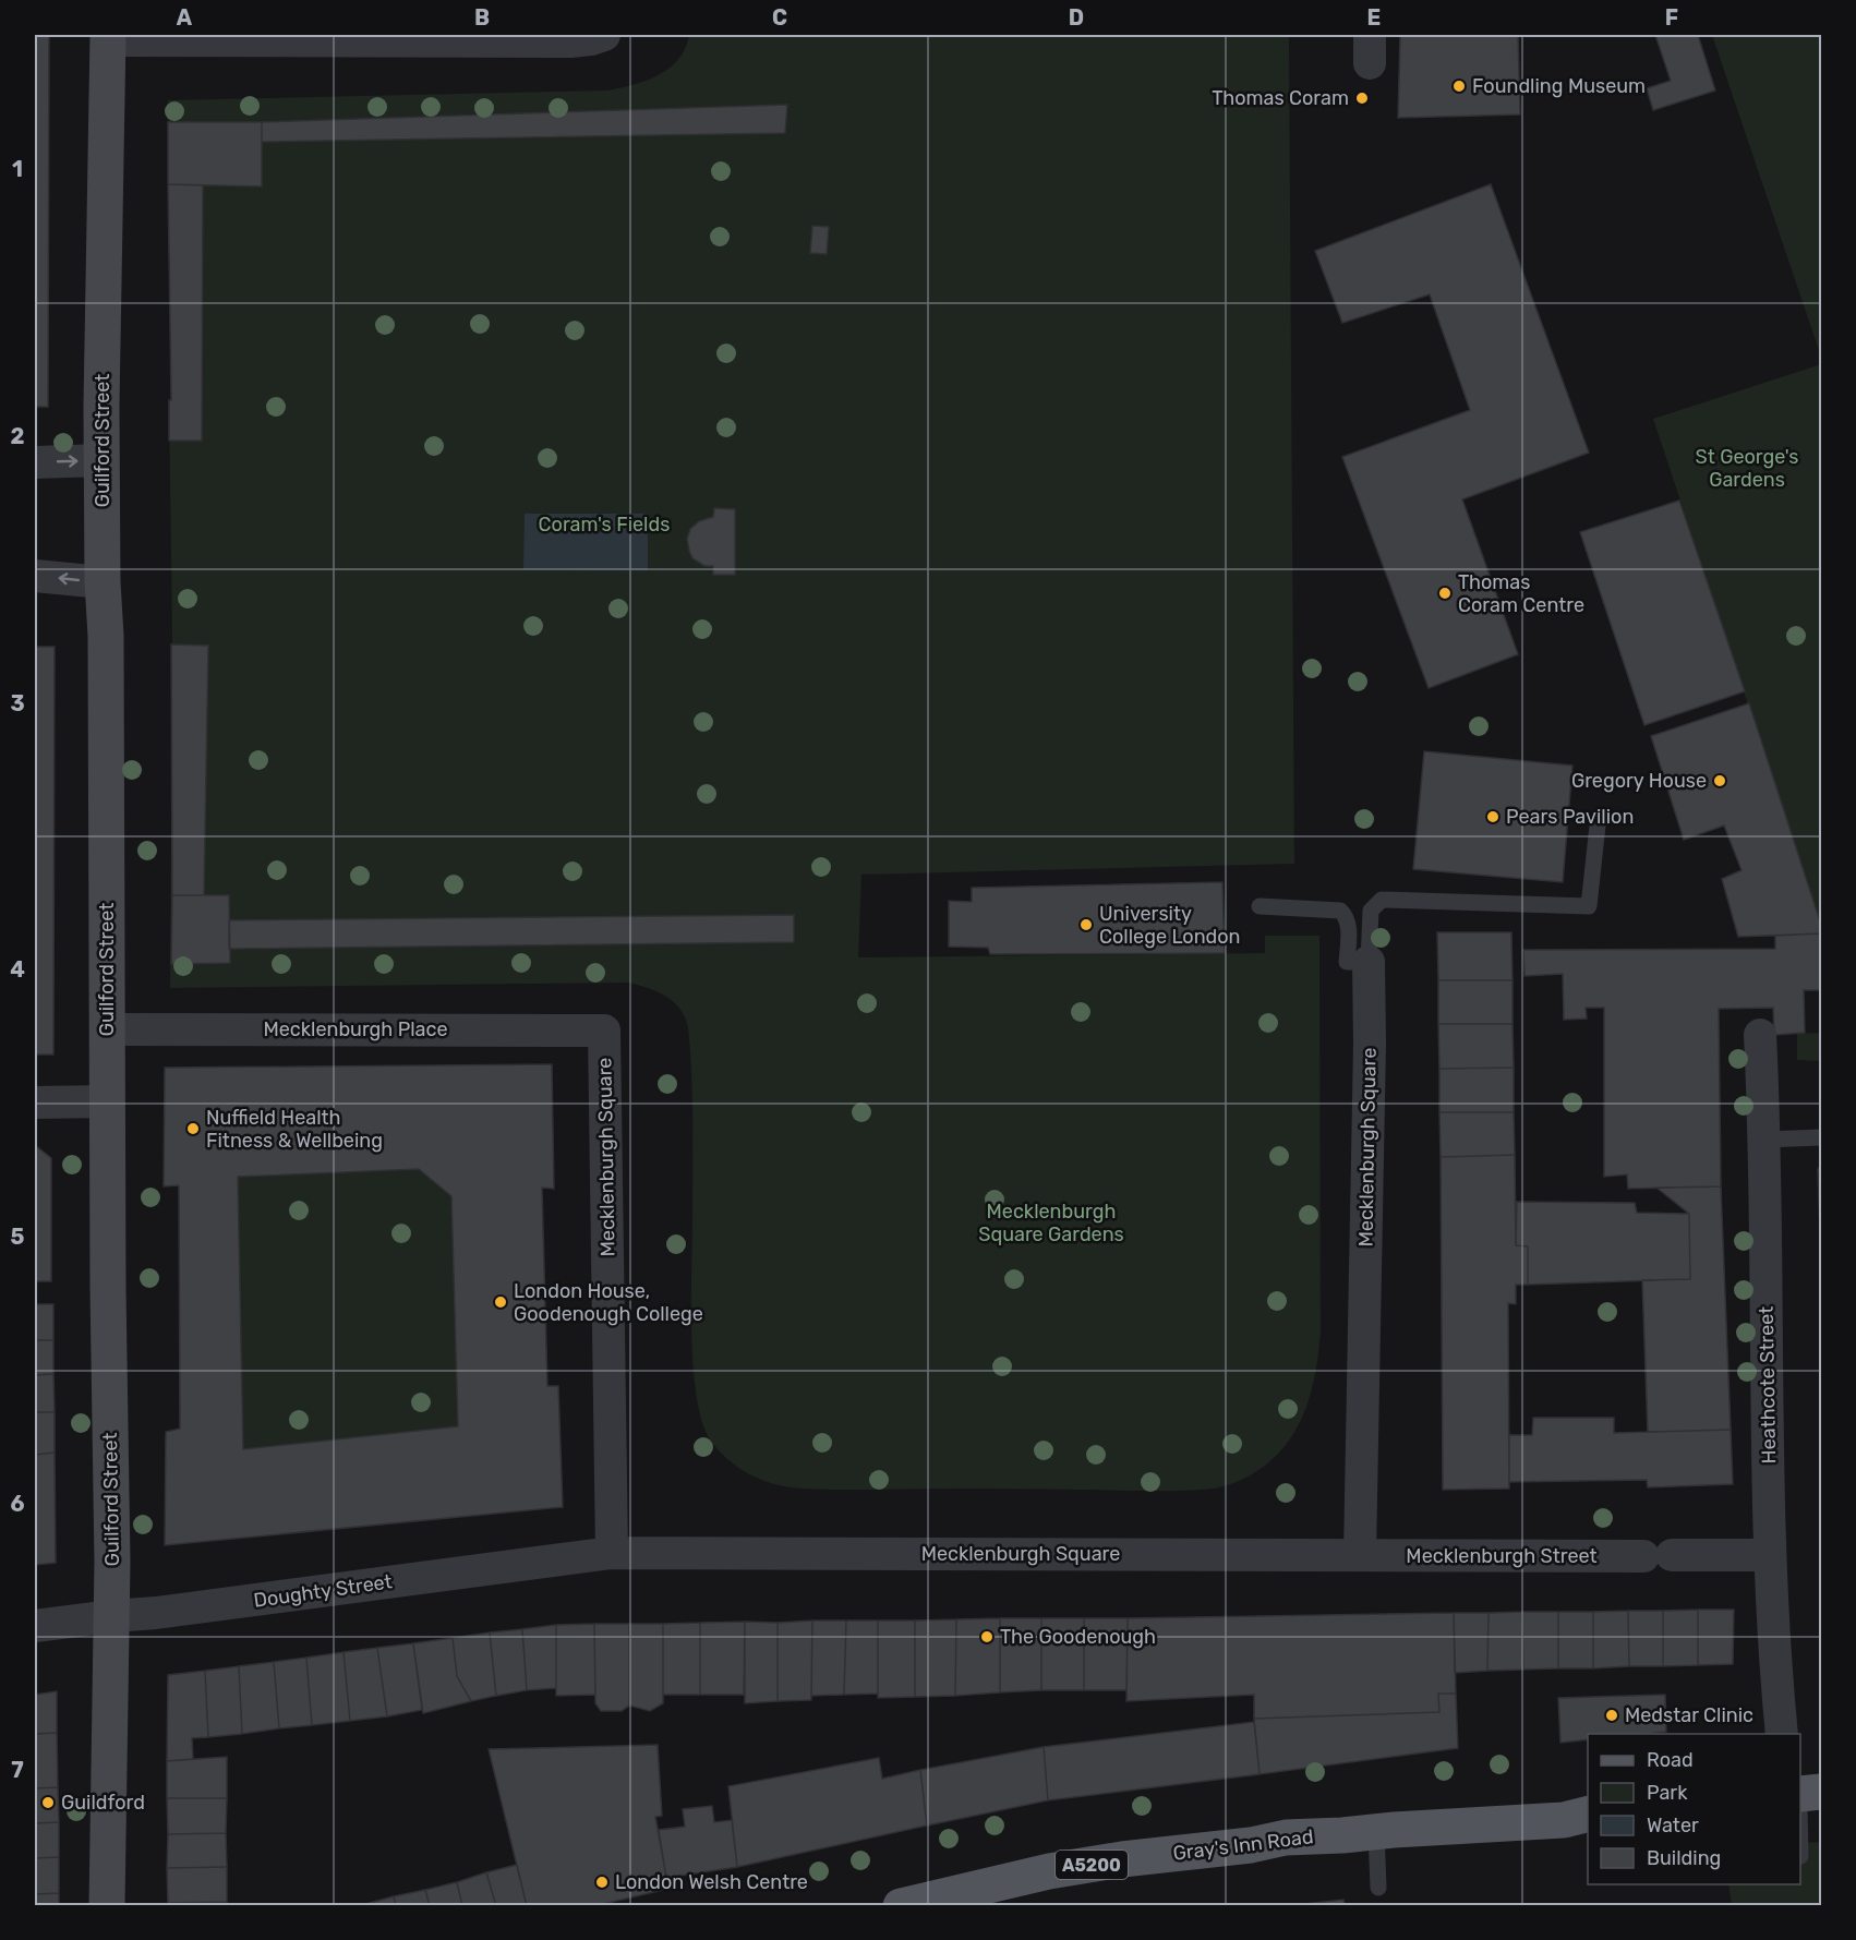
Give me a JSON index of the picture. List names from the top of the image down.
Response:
{
  "streets": {
    "main road": ["Guilford Street", "Gray's Inn Road", "A5200"],
    "street": [
      "Mecklenburgh Place",
      "Mecklenburgh Square",
      "Heathcote Street",
      "Mecklenburgh Street",
      "Doughty Street"
    ]
  },
  "crossings": [
    ["Guilford Street", "Mecklenburgh Place"],
    ["Guilford Street", "Doughty Street"],
    ["Mecklenburgh Place", "Mecklenburgh Square"],
    ["Mecklenburgh Square", "Mecklenburgh Street"],
    ["Mecklenburgh Square", "Doughty Street"],
    ["Heathcote Street", "Mecklenburgh Street"]
  ],
  "parks": ["St George's Gardens", "Coram's Fields", "Mecklenburgh Square Gardens"],
  "places": [
    "Foundling Museum",
    "Thomas Coram",
    "Thomas Coram Centre",
    "Gregory House",
    "Pears Pavilion",
    "University College London",
    "Nuffield Health Fitness & Wellbeing",
    "London House, Goodenough College",
    "The Goodenough",
    "Medstar Clinic",
    "Guildford",
    "London Welsh Centre"
  ],
  "legend": [
    "Road",
    "Park",
    "Water",
    "Building"
  ],
  "grid": {
    "columns": [
      "A",
      "B",
      "C",
      "D",
      "E",
      "F"
    ],
    "rows": [
      "1",
      "2",
      "3",
      "4",
      "5",
      "6",
      "7"
    ]
  }
}
